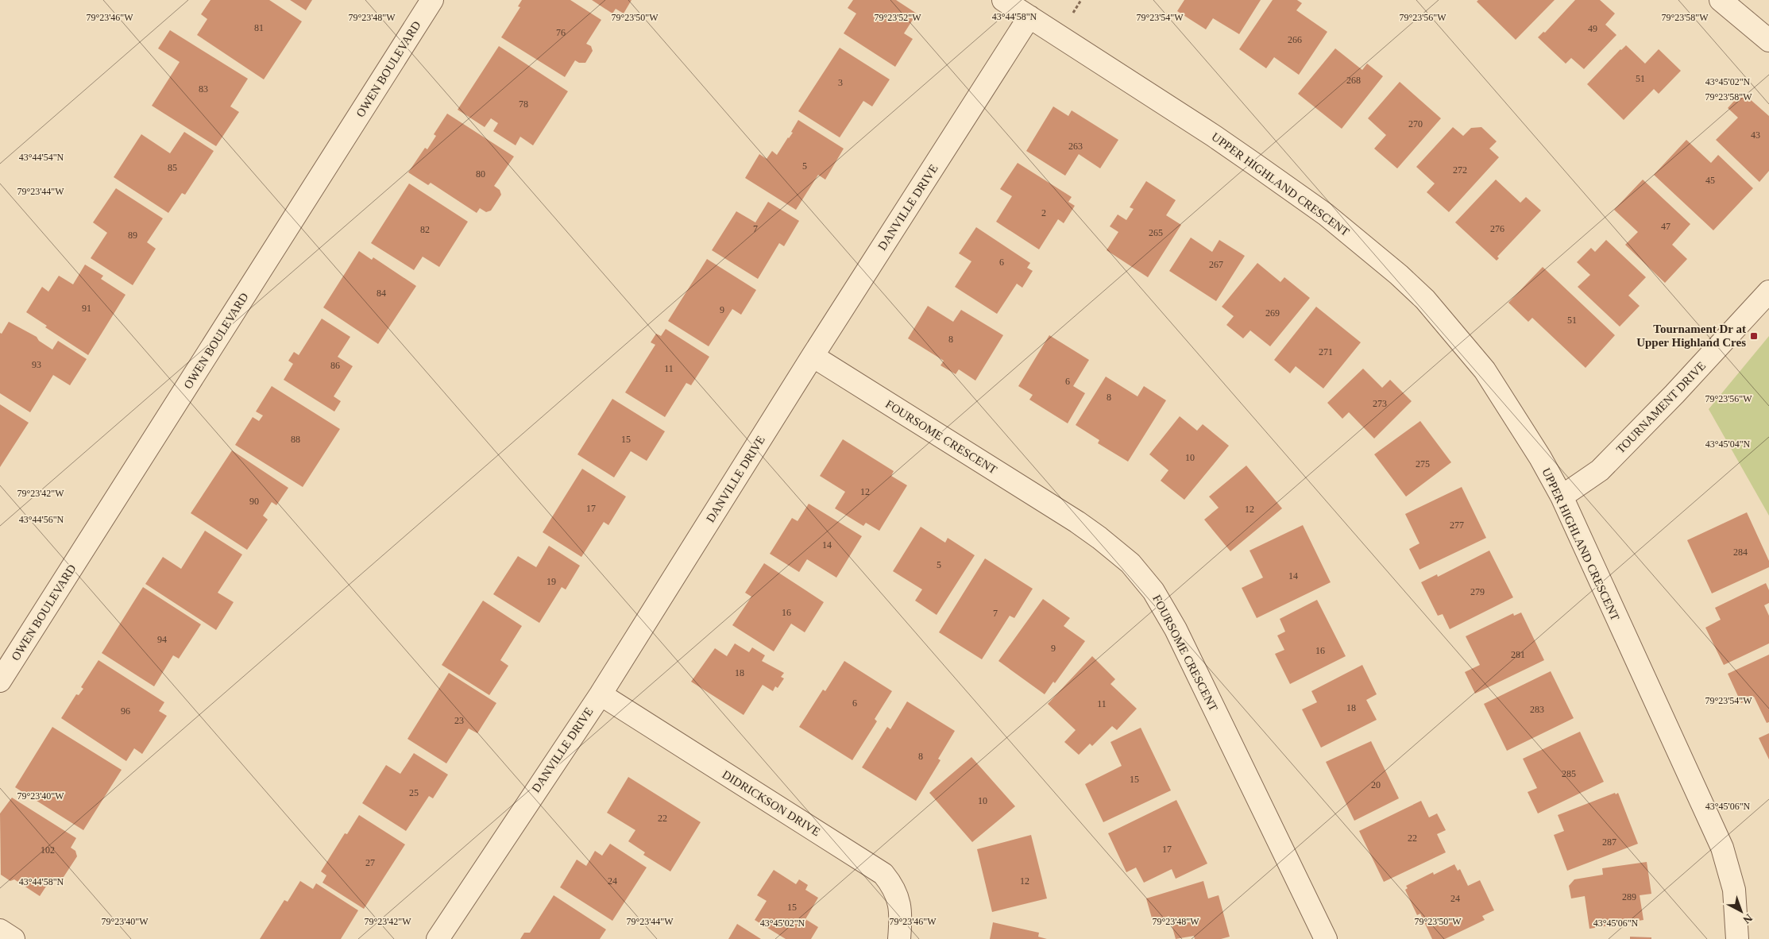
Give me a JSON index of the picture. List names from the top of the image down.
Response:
{
  "streets": {
    "street": [
      "OWEN BOULEVARD",
      "UPPER HIGHLAND CRESCENT",
      "DANVILLE DRIVE",
      "TOURNAMENT DRIVE",
      "FOURSOME CRESCENT",
      "DIDRICKSON DRIVE"
    ]
  },
  "crossings": [
    ["UPPER HIGHLAND CRESCENT", "DANVILLE DRIVE"],
    ["UPPER HIGHLAND CRESCENT", "TOURNAMENT DRIVE"],
    ["DANVILLE DRIVE", "FOURSOME CRESCENT"],
    ["DANVILLE DRIVE", "DIDRICKSON DRIVE"]
  ],
  "places": {
    "transit": ["Tournament Dr at Upper Highland Cres"]
  },
  "house_numbers": [
    "81",
    "49",
    "76",
    "266",
    "51",
    "268",
    "3",
    "83",
    "78",
    "270",
    "43",
    "263",
    "5",
    "85",
    "272",
    "80",
    "45",
    "2",
    "47",
    "7",
    "276",
    "82",
    "265",
    "89",
    "6",
    "267",
    "84",
    "91",
    "9",
    "269",
    "51",
    "8",
    "271",
    "93",
    "86",
    "11",
    "6",
    "8",
    "273",
    "88",
    "15",
    "10",
    "275",
    "12",
    "90",
    "17",
    "12",
    "277",
    "14",
    "284",
    "5",
    "14",
    "19",
    "279",
    "16",
    "7",
    "94",
    "9",
    "16",
    "281",
    "18",
    "6",
    "11",
    "18",
    "283",
    "96",
    "23",
    "8",
    "285",
    "15",
    "20",
    "25",
    "10",
    "22",
    "22",
    "287",
    "17",
    "102",
    "27",
    "24",
    "12",
    "289",
    "24",
    "15"
  ],
  "north": "bottom right",
  "coordinates": [
    "43°44'58\"N",
    "79°23'46\"W",
    "79°23'48\"W",
    "79°23'50\"W",
    "79°23'52\"W",
    "79°23'54\"W",
    "79°23'56\"W",
    "79°23'58\"W",
    "43°45'02\"N",
    "43°44'54\"N",
    "79°23'44\"W",
    "43°45'04\"N",
    "79°23'42\"W",
    "43°44'56\"N",
    "79°23'40\"W",
    "43°45'06\"N"
  ]
}
